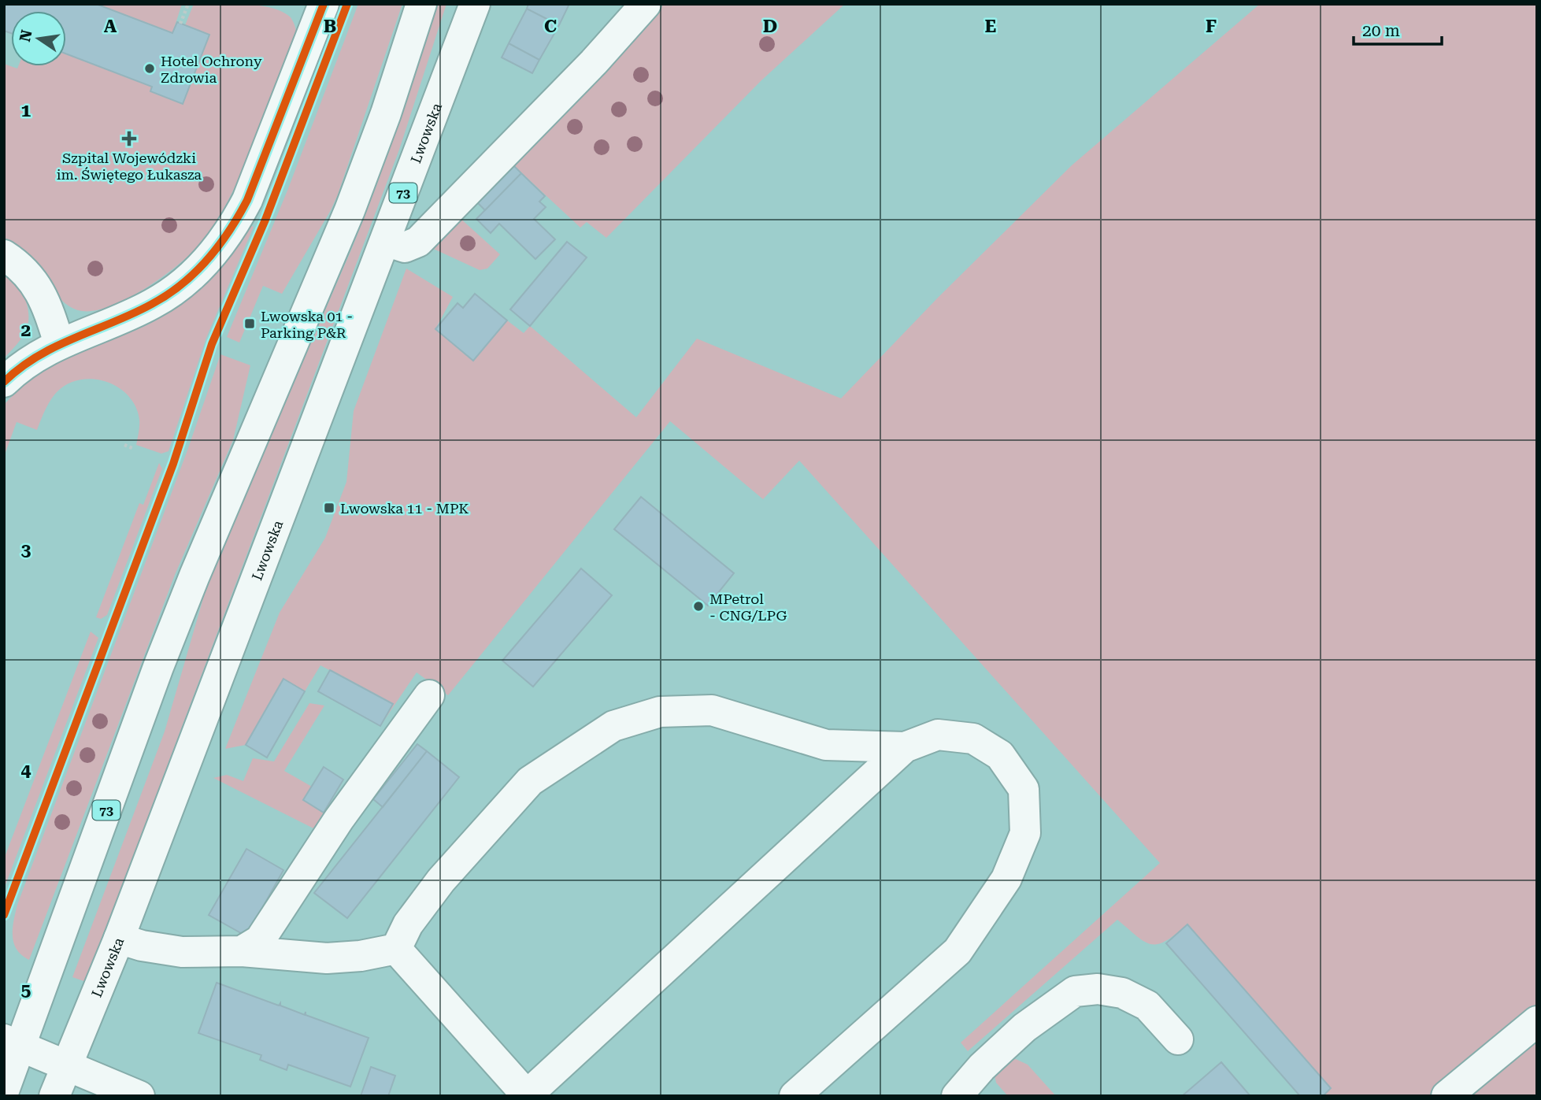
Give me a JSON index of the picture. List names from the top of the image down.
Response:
{
  "streets": {
    "main road": ["Lwowska", "73"]
  },
  "places": {
    "other": ["Hotel Ochrony Zdrowia", "MPetrol - CNG/LPG"],
    "health": ["Szpital Wojewódzki im. Świętego Łukasza"],
    "transit": ["Lwowska 01 - Parking P&R", "Lwowska 11 - MPK"]
  },
  "scale_bar": "20 m",
  "north": "left",
  "grid": {
    "columns": [
      "A",
      "B",
      "C",
      "D",
      "E",
      "F"
    ],
    "rows": [
      "1",
      "2",
      "3",
      "4",
      "5"
    ]
  }
}
